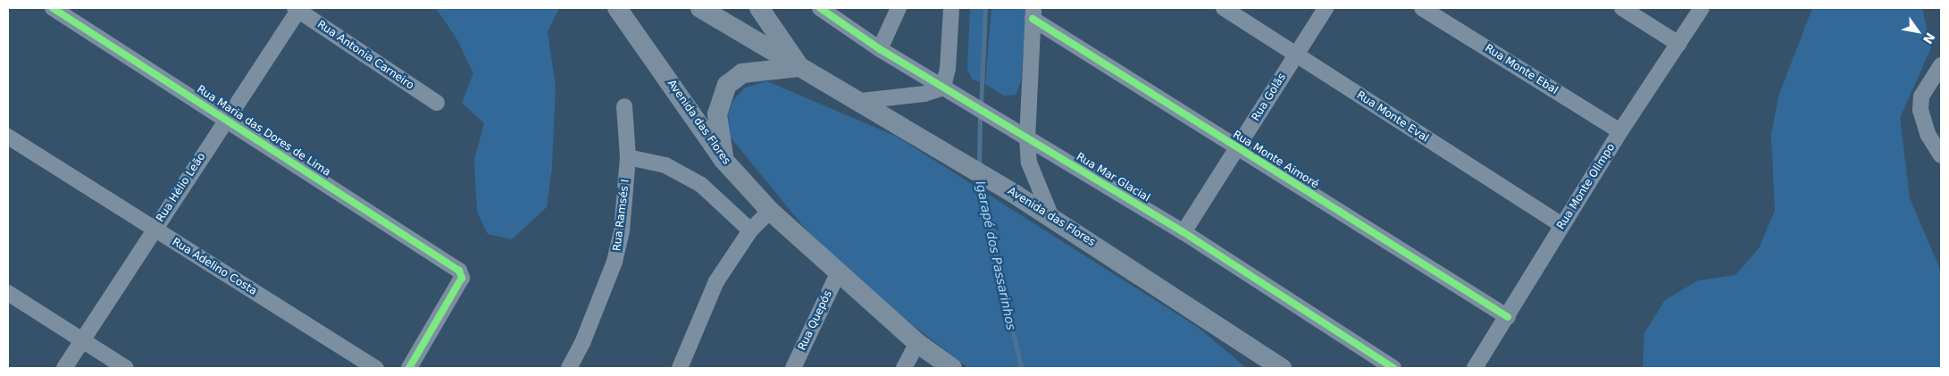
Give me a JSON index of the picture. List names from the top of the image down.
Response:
{
  "streets": {
    "main road": ["Avenida das Flores"],
    "street": [
      "Rua Antonia Carneiro",
      "Rua Monte Ebal",
      "Rua Golãs",
      "Rua Monte Eval",
      "Rua Maria das Dores de Lima",
      "Rua Monte Aimoré",
      "Rua Mar Glacial",
      "Rua Monte Olimpo",
      "Rua Hélio Leão",
      "Rua Ramsés I",
      "Rua Adelino Costa",
      "Rua Quepós"
    ]
  },
  "crossings": [
    ["Rua Antonia Carneiro", "Rua Hélio Leão"],
    ["Rua Monte Ebal", "Rua Monte Olimpo"],
    ["Rua Golãs", "Rua Monte Eval"],
    ["Rua Golãs", "Rua Monte Aimoré"],
    ["Rua Golãs", "Rua Mar Glacial"],
    ["Rua Monte Eval", "Rua Monte Olimpo"],
    ["Avenida das Flores", "Rua Quepós"],
    ["Rua Maria das Dores de Lima", "Rua Hélio Leão"],
    ["Rua Monte Aimoré", "Rua Monte Olimpo"],
    ["Rua Hélio Leão", "Rua Adelino Costa"]
  ],
  "water": ["Igarapé dos Passarinhos"],
  "north": "bottom right"
}
